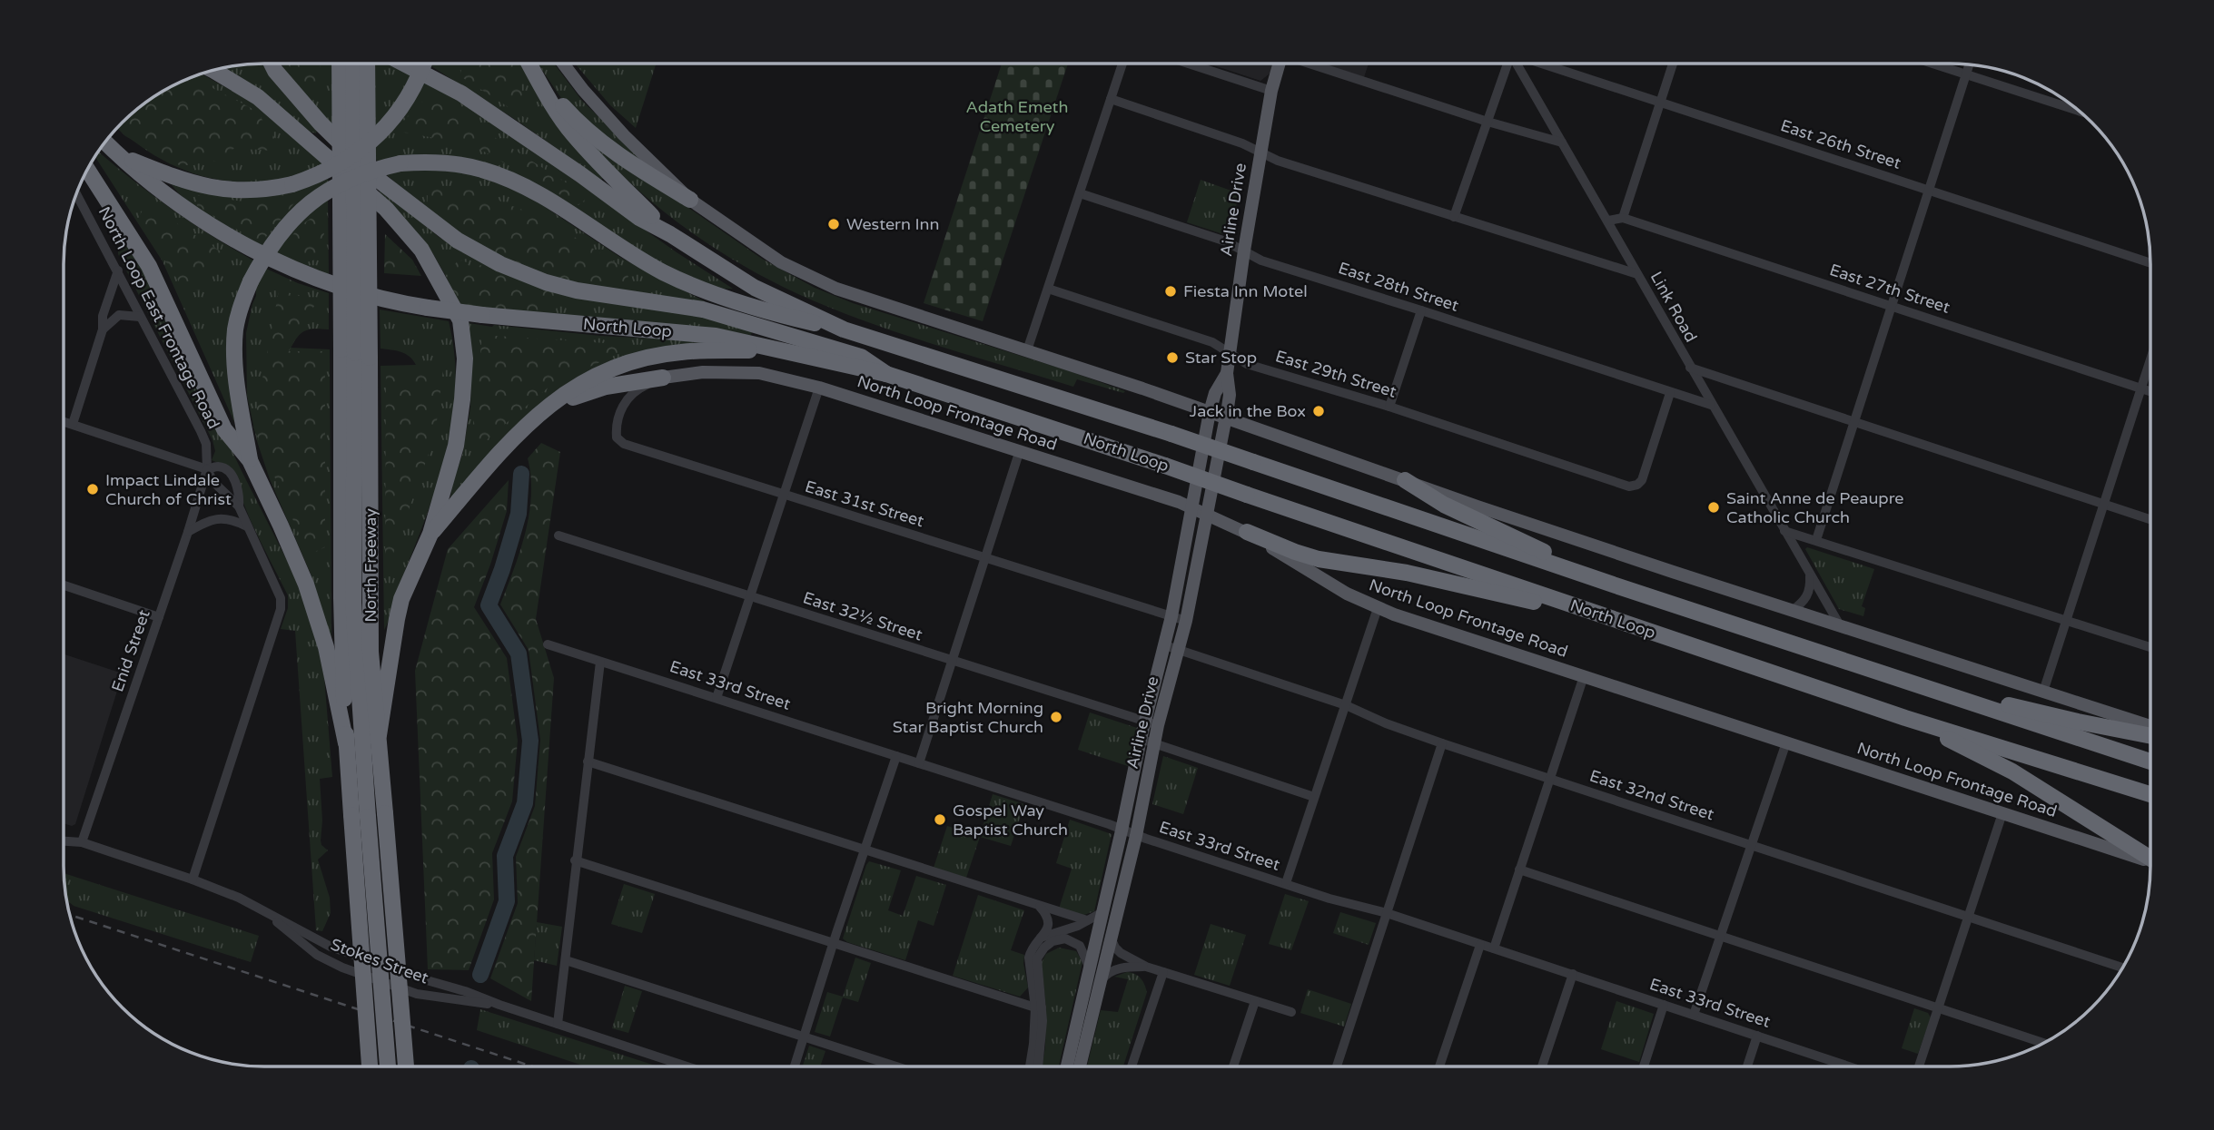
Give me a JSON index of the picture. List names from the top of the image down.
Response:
{
  "streets": {
    "highway": ["North Loop", "North Freeway"],
    "main road": ["Airline Drive", "North Loop Frontage Road"],
    "street": [
      "East 26th Street",
      "East 28th Street",
      "East 27th Street",
      "Link Road",
      "North Loop East Frontage Road",
      "East 29th Street",
      "East 31st Street",
      "East 32½ Street",
      "Enid Street",
      "East 33rd Street",
      "East 32nd Street",
      "Stokes Street"
    ]
  },
  "crossings": [
    ["Airline Drive", "East 28th Street"],
    ["Airline Drive", "East 29th Street"],
    ["Airline Drive", "North Loop Frontage Road"],
    ["Airline Drive", "East 31st Street"],
    ["Airline Drive", "East 32½ Street"],
    ["Airline Drive", "East 33rd Street"],
    ["Airline Drive", "East 32nd Street"],
    ["East 28th Street", "Link Road"],
    ["East 28th Street", "East 29th Street"],
    ["East 27th Street", "Link Road"],
    ["North Loop East Frontage Road", "Enid Street"],
    ["North Loop Frontage Road", "East 31st Street"],
    ["Enid Street", "Stokes Street"]
  ],
  "parks": ["Adath Emeth Cemetery"],
  "places": [
    "Western Inn",
    "Fiesta Inn Motel",
    "Star Stop",
    "Jack in the Box",
    "Impact Lindale Church of Christ",
    "Saint Anne de Peaupre Catholic Church",
    "Bright Morning Star Baptist Church",
    "Gospel Way Baptist Church"
  ]
}
